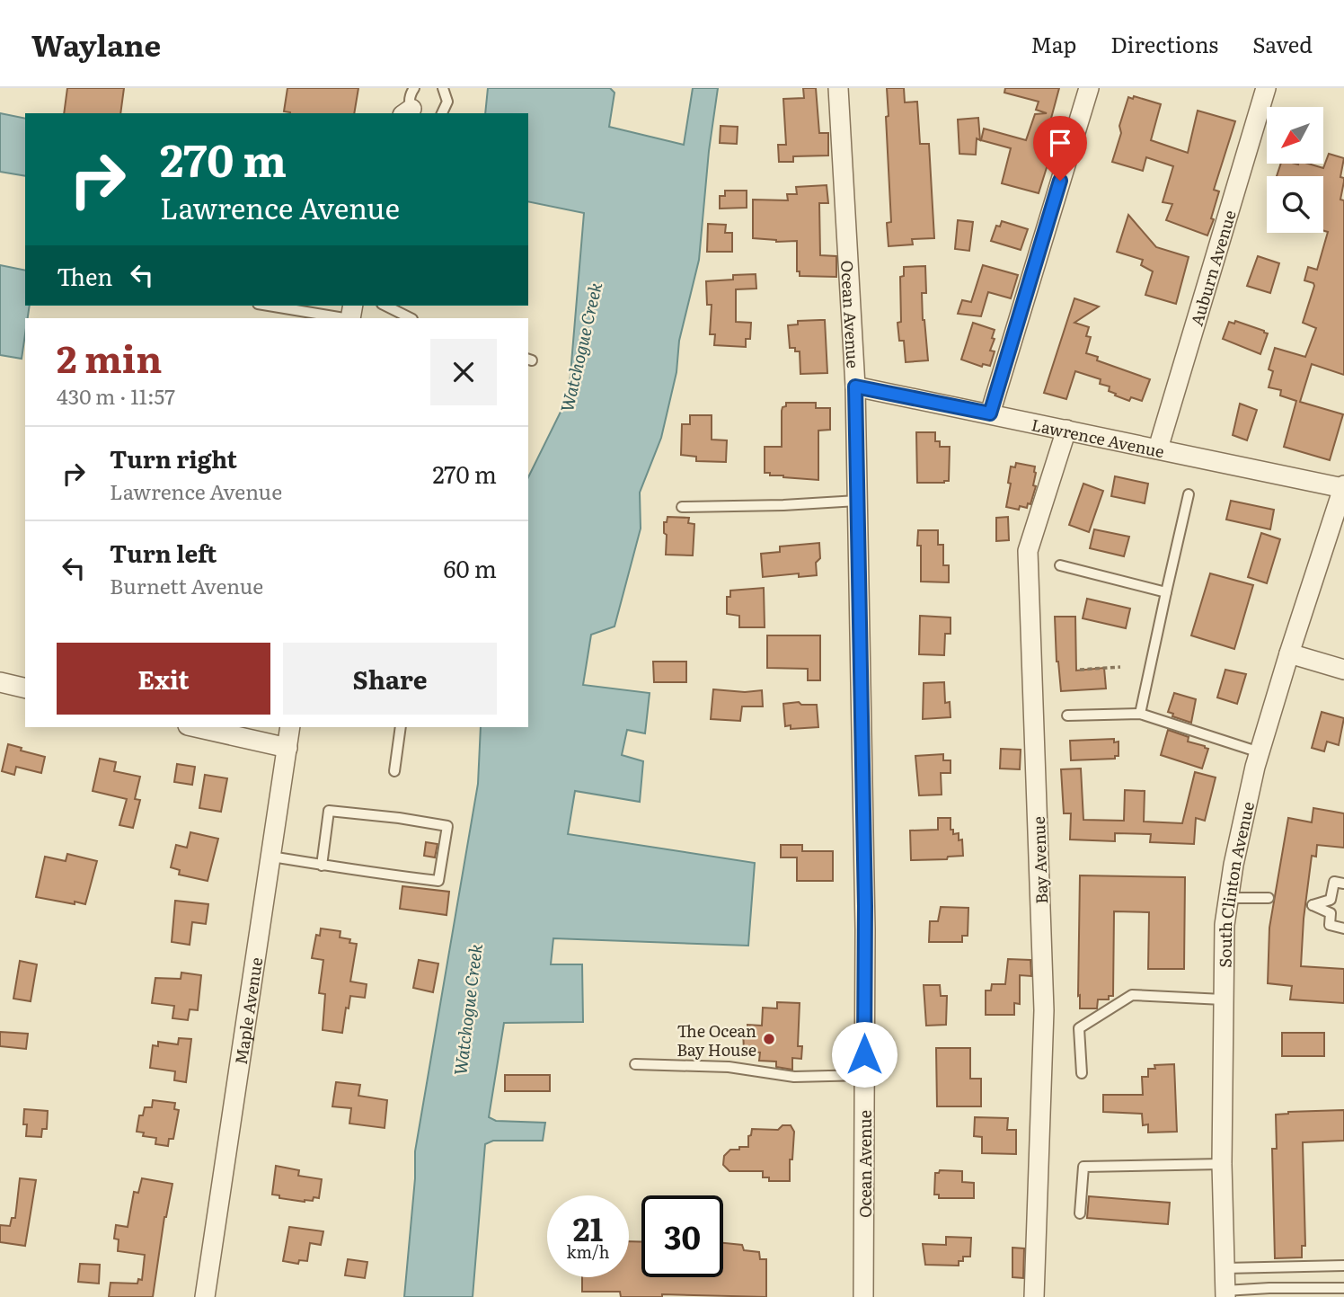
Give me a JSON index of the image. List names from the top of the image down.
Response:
{
  "streets": {
    "street": [
      "Auburn Avenue",
      "Ocean Avenue",
      "Lawrence Avenue",
      "Bay Avenue",
      "South Clinton Avenue",
      "Maple Avenue"
    ]
  },
  "crossings": [
    ["Auburn Avenue", "Lawrence Avenue"],
    ["Ocean Avenue", "Lawrence Avenue"],
    ["Lawrence Avenue", "Bay Avenue"],
    ["Lawrence Avenue", "South Clinton Avenue"]
  ],
  "water": ["Watchogue Creek"],
  "places": ["The Ocean Bay House"],
  "north": "bottom left",
  "page": {
    "header": "Waylane",
    "nav": ["Map", "Directions", "Saved"],
    "turn": ["270 m", "Lawrence Avenue"],
    "then": "Then",
    "heading": ["2 min", "430 m · 11:57"],
    "list": [
      {
        "name": "Turn right",
        "note": "Lawrence Avenue",
        "value": "270 m"
      },
      {
        "name": "Turn left",
        "note": "Burnett Avenue",
        "value": "60 m"
      }
    ],
    "buttons": ["Exit", "Share"],
    "speed": "21 km/h",
    "limit": "30"
  }
}
